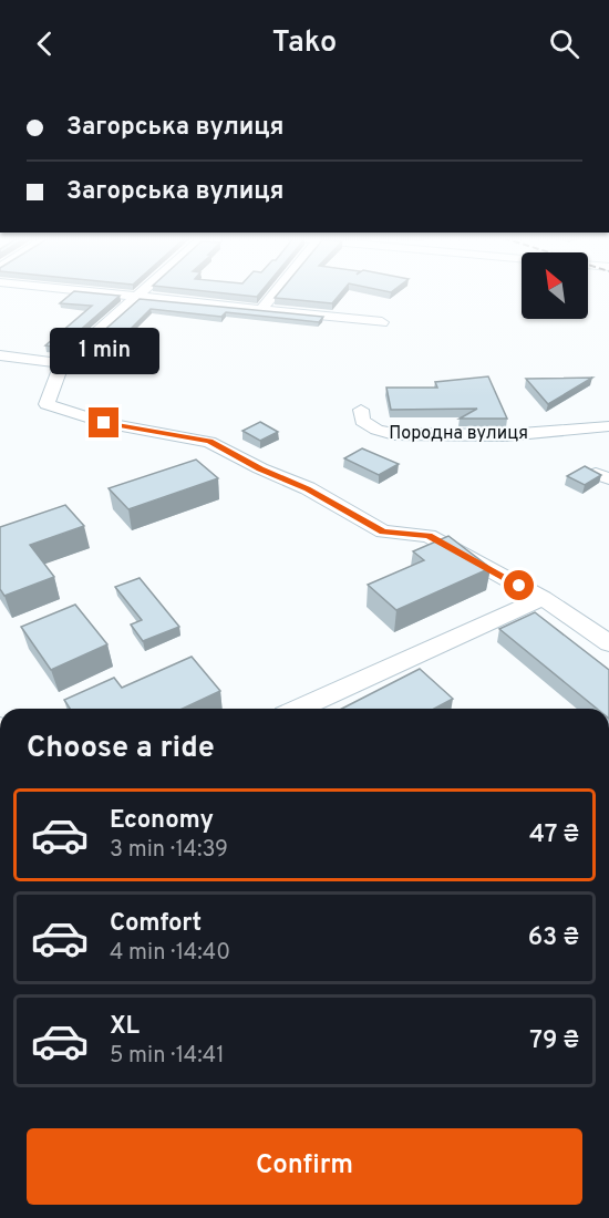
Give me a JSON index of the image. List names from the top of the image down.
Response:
{
  "streets": {
    "street": ["Породна вулиця"]
  },
  "north": "top left",
  "page": {
    "header": "Tako",
    "banner": ["Загорська вулиця", "Загорська вулиця"],
    "bubble": "1 min",
    "heading": "Choose a ride",
    "list": [
      {
        "name": "Economy",
        "note": "3 min · 14:39",
        "value": "47 ₴"
      },
      {
        "name": "Comfort",
        "note": "4 min · 14:40",
        "value": "63 ₴"
      },
      {
        "name": "XL",
        "note": "5 min · 14:41",
        "value": "79 ₴"
      }
    ],
    "buttons": "Confirm"
  }
}
